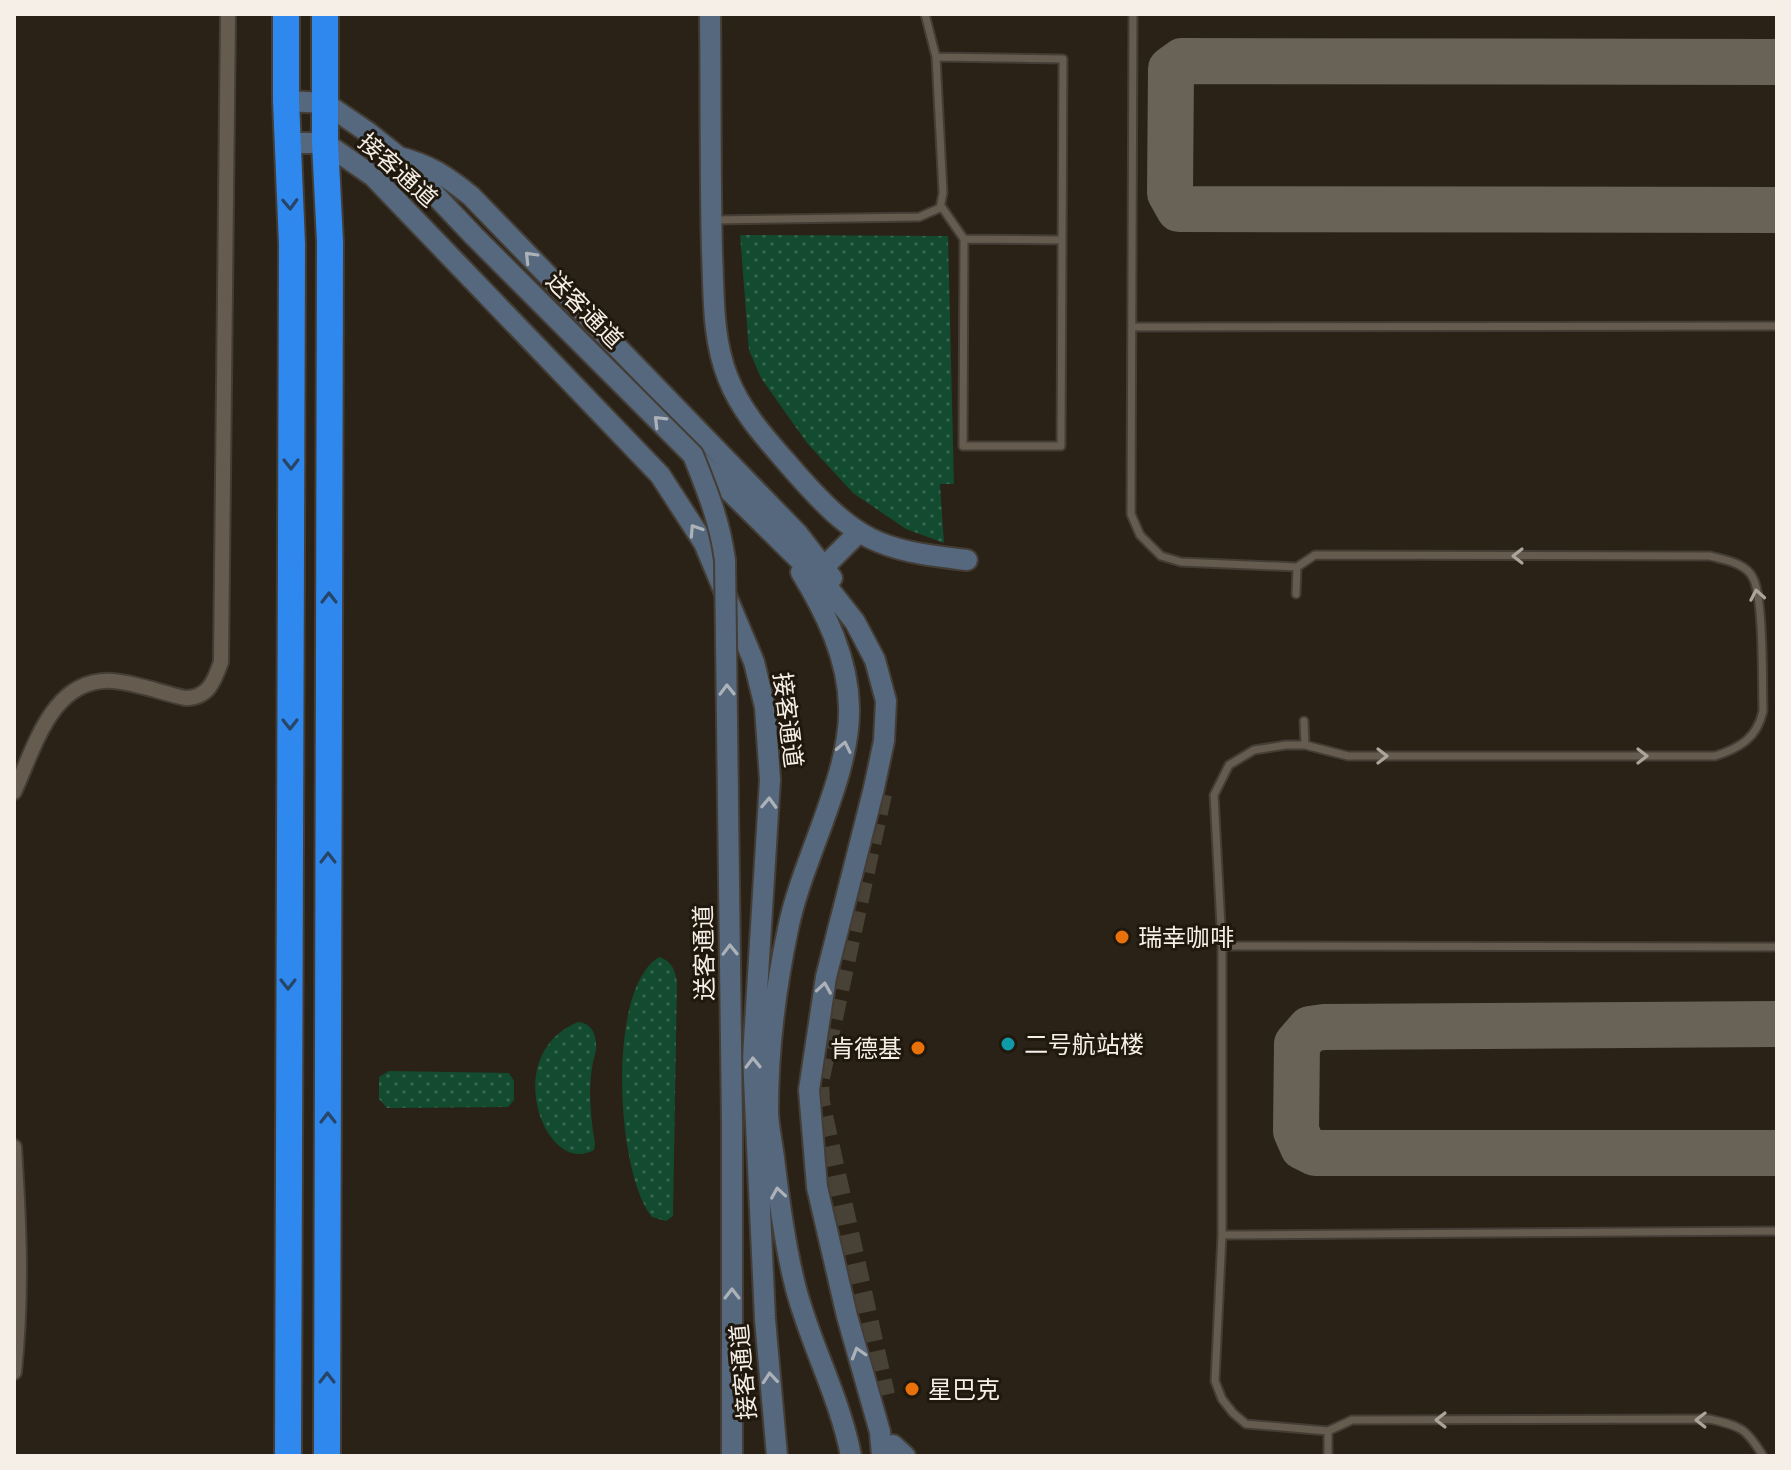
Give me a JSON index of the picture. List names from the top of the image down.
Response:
{
  "streets": {
    "main road": ["接客通道", "送客通道"]
  },
  "crossings": [
    ["接客通道", "送客通道"]
  ],
  "one_way": ["送客通道"],
  "places": [
    "瑞幸咖啡",
    "二号航站楼",
    "肯德基",
    "星巴克"
  ]
}
